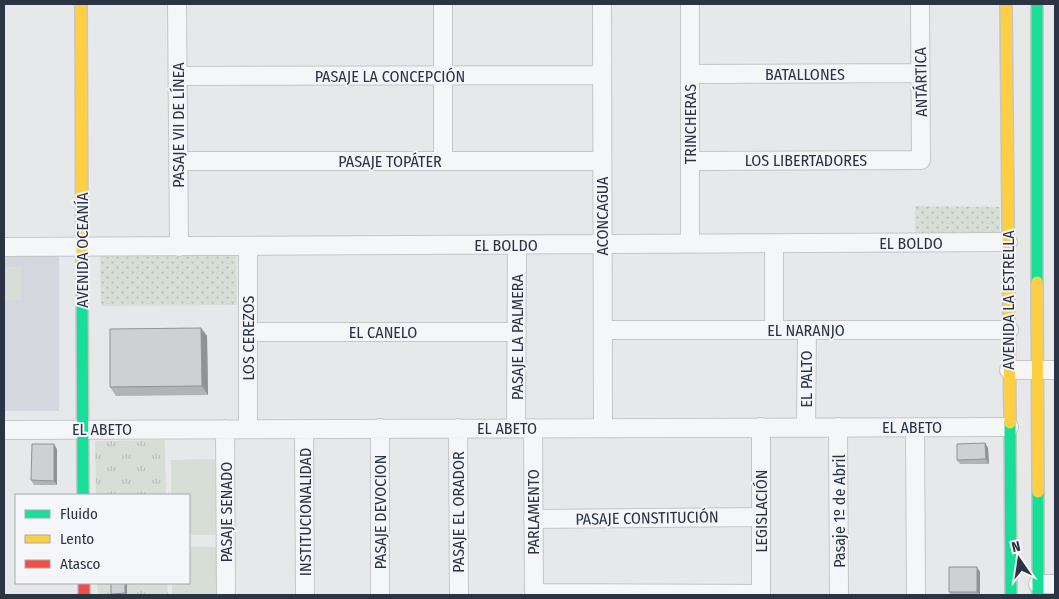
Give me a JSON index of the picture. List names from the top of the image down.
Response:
{
  "streets": {
    "main road": ["AVENIDA OCEANÍA", "AVENIDA LA ESTRELLA"],
    "street": [
      "BATALLONES",
      "PASAJE LA CONCEPCIÓN",
      "ANTÁRTICA",
      "TRINCHERAS",
      "PASAJE VII DE LÍNEA",
      "LOS LIBERTADORES",
      "PASAJE TOPÁTER",
      "ACONCAGUA",
      "EL BOLDO",
      "EL NARANJO",
      "EL CANELO",
      "PASAJE LA PALMERA",
      "LOS CEREZOS",
      "EL PALTO",
      "EL ABETO",
      "LEGISLACIÓN",
      "Pasaje 1º de Abril",
      "PASAJE SENADO",
      "INSTITUCIONALIDAD",
      "PASAJE DEVOCION",
      "PASAJE EL ORADOR",
      "PARLAMENTO",
      "PASAJE CONSTITUCIÓN"
    ]
  },
  "crossings": [
    ["BATALLONES", "ANTÁRTICA"],
    ["BATALLONES", "TRINCHERAS"],
    ["PASAJE LA CONCEPCIÓN", "PASAJE VII DE LÍNEA"],
    ["PASAJE LA CONCEPCIÓN", "ACONCAGUA"],
    ["ANTÁRTICA", "LOS LIBERTADORES"],
    ["TRINCHERAS", "LOS LIBERTADORES"],
    ["TRINCHERAS", "EL BOLDO"],
    ["PASAJE VII DE LÍNEA", "PASAJE TOPÁTER"],
    ["PASAJE VII DE LÍNEA", "EL BOLDO"],
    ["PASAJE TOPÁTER", "ACONCAGUA"],
    ["ACONCAGUA", "EL BOLDO"],
    ["ACONCAGUA", "EL NARANJO"],
    ["ACONCAGUA", "EL ABETO"],
    ["EL BOLDO", "AVENIDA OCEANÍA"],
    ["EL BOLDO", "AVENIDA LA ESTRELLA"],
    ["EL BOLDO", "PASAJE LA PALMERA"],
    ["EL BOLDO", "LOS CEREZOS"],
    ["AVENIDA OCEANÍA", "EL ABETO"],
    ["AVENIDA LA ESTRELLA", "EL NARANJO"],
    ["AVENIDA LA ESTRELLA", "EL ABETO"],
    ["EL NARANJO", "EL PALTO"],
    ["EL CANELO", "PASAJE LA PALMERA"],
    ["EL CANELO", "LOS CEREZOS"],
    ["PASAJE LA PALMERA", "EL ABETO"],
    ["PASAJE LA PALMERA", "PARLAMENTO"],
    ["LOS CEREZOS", "EL ABETO"],
    ["EL PALTO", "EL ABETO"],
    ["EL ABETO", "LEGISLACIÓN"],
    ["EL ABETO", "Pasaje 1º de Abril"],
    ["EL ABETO", "PASAJE SENADO"],
    ["EL ABETO", "INSTITUCIONALIDAD"],
    ["EL ABETO", "PASAJE DEVOCION"],
    ["EL ABETO", "PASAJE EL ORADOR"],
    ["EL ABETO", "PARLAMENTO"],
    ["LEGISLACIÓN", "PASAJE CONSTITUCIÓN"],
    ["PARLAMENTO", "PASAJE CONSTITUCIÓN"]
  ],
  "legend": ["Fluido", "Lento", "Atasco"],
  "north": "top"
}
